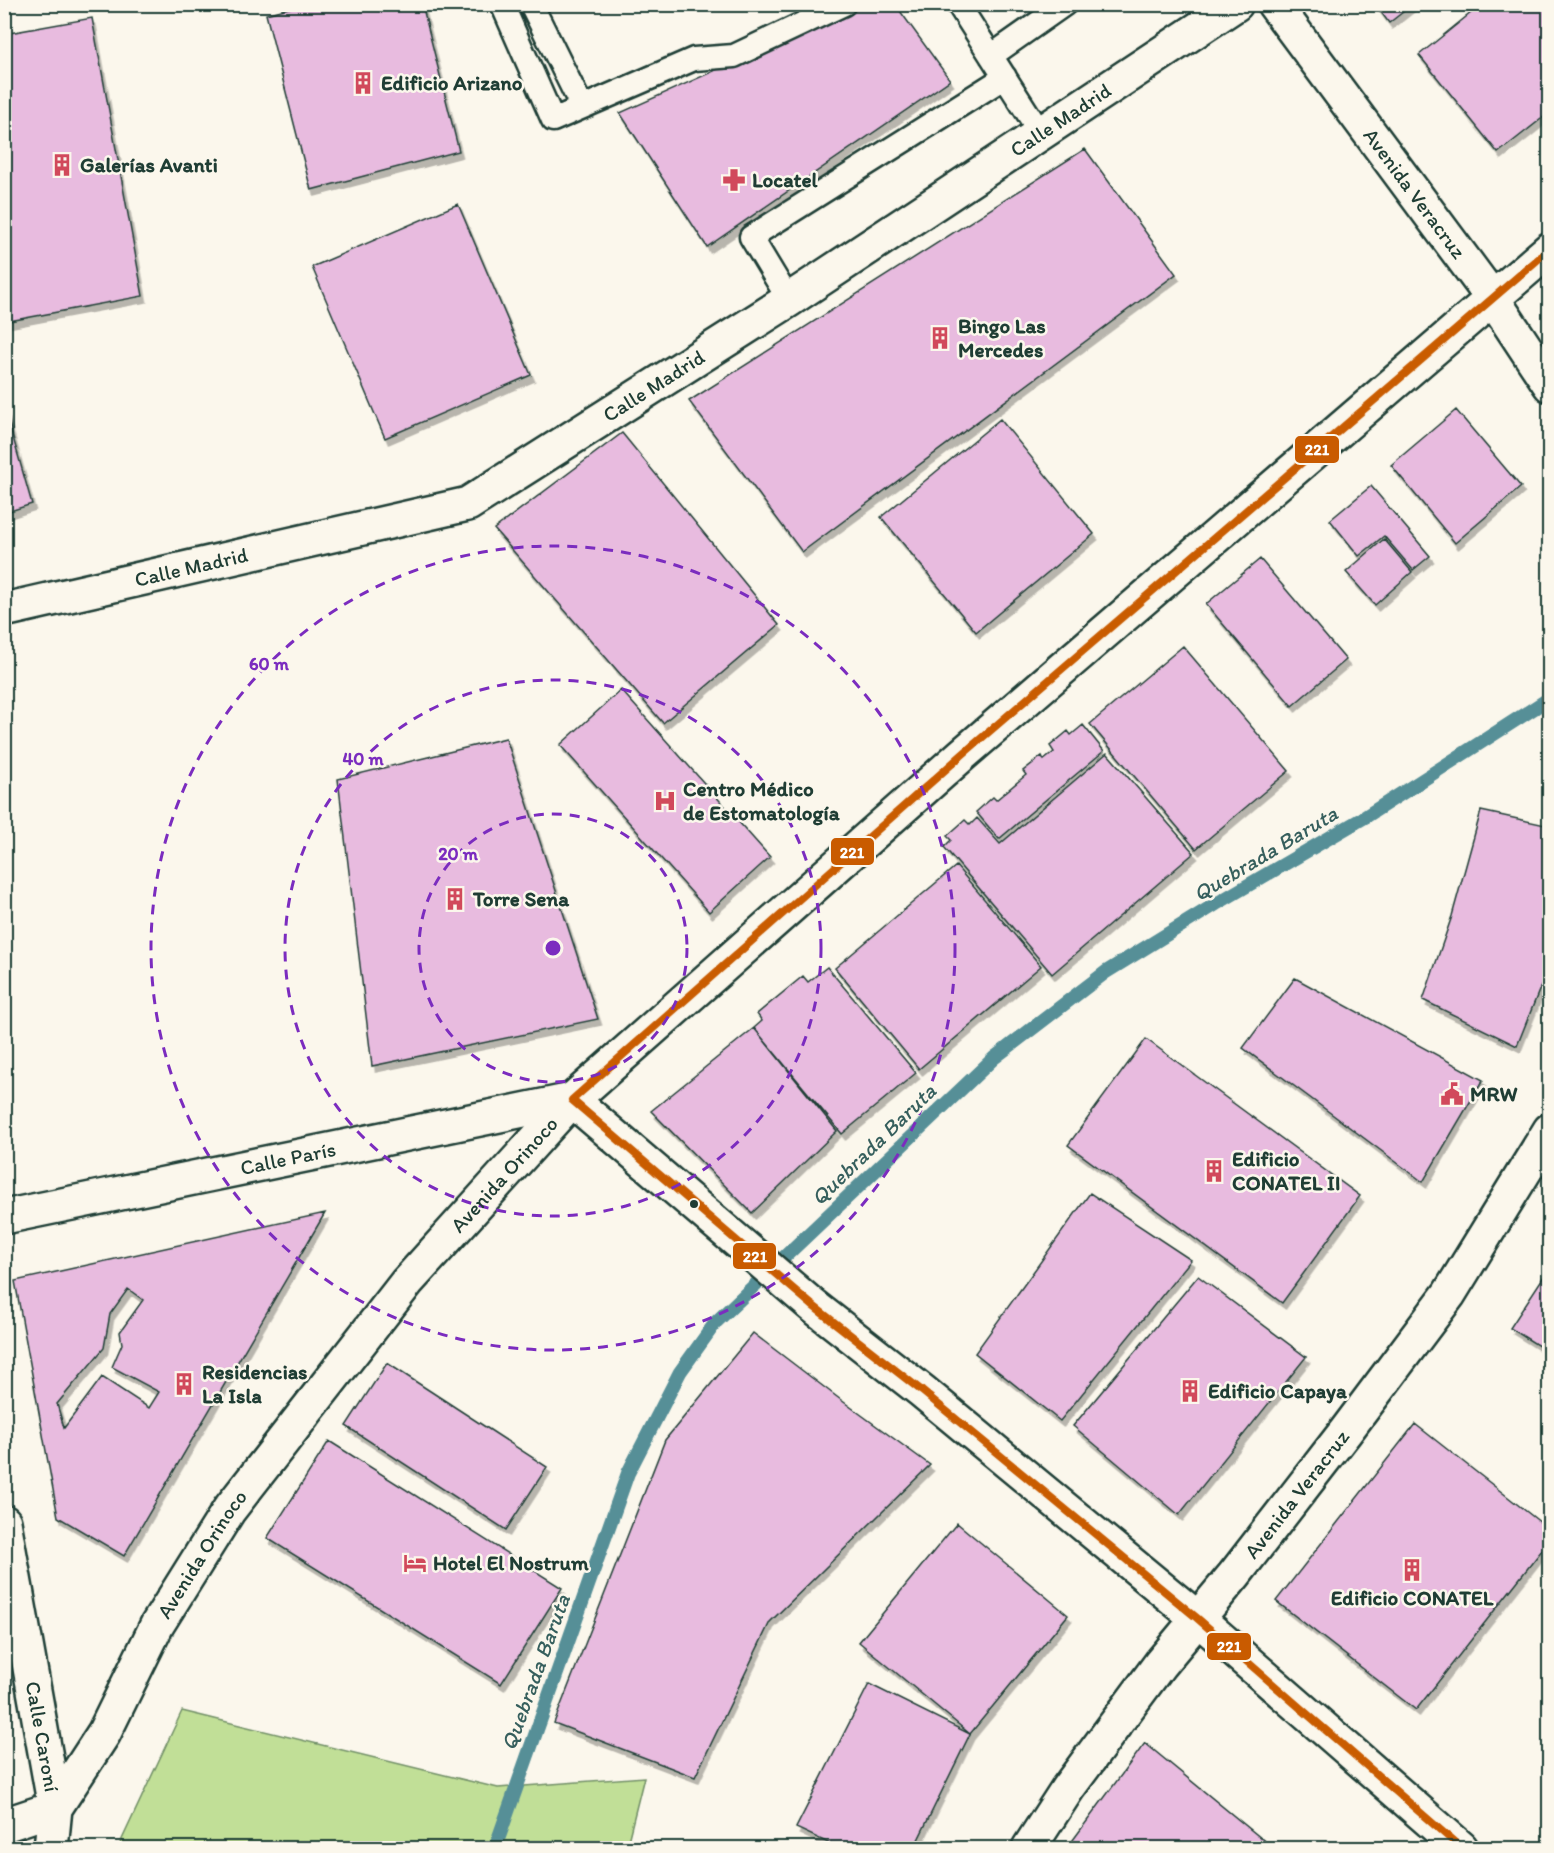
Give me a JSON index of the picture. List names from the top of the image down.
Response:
{
  "streets": {
    "street": [
      "Calle Madrid",
      "Avenida Veracruz",
      "Calle París",
      "Avenida Orinoco",
      "Calle Caroní"
    ]
  },
  "crossings": [
    ["Avenida Veracruz", "Avenida Orinoco"],
    ["Calle París", "Avenida Orinoco"],
    ["Avenida Orinoco", "Calle Caroní"]
  ],
  "water": ["Quebrada Baruta"],
  "places": {
    "building": [
      "Edificio Arizano",
      "Galerías Avanti",
      "Bingo Las Mercedes",
      "Torre Sena",
      "Edificio CONATEL II",
      "Residencias La Isla",
      "Edificio Capaya",
      "Edificio CONATEL"
    ],
    "pharmacy": ["Locatel"],
    "hospital": ["Centro Médico de Estomatología"],
    "public building": ["MRW"],
    "hotel": ["Hotel El Nostrum"]
  },
  "lines": ["transit line 221"],
  "rings": ["60 m", "40 m", "20 m"]
}
